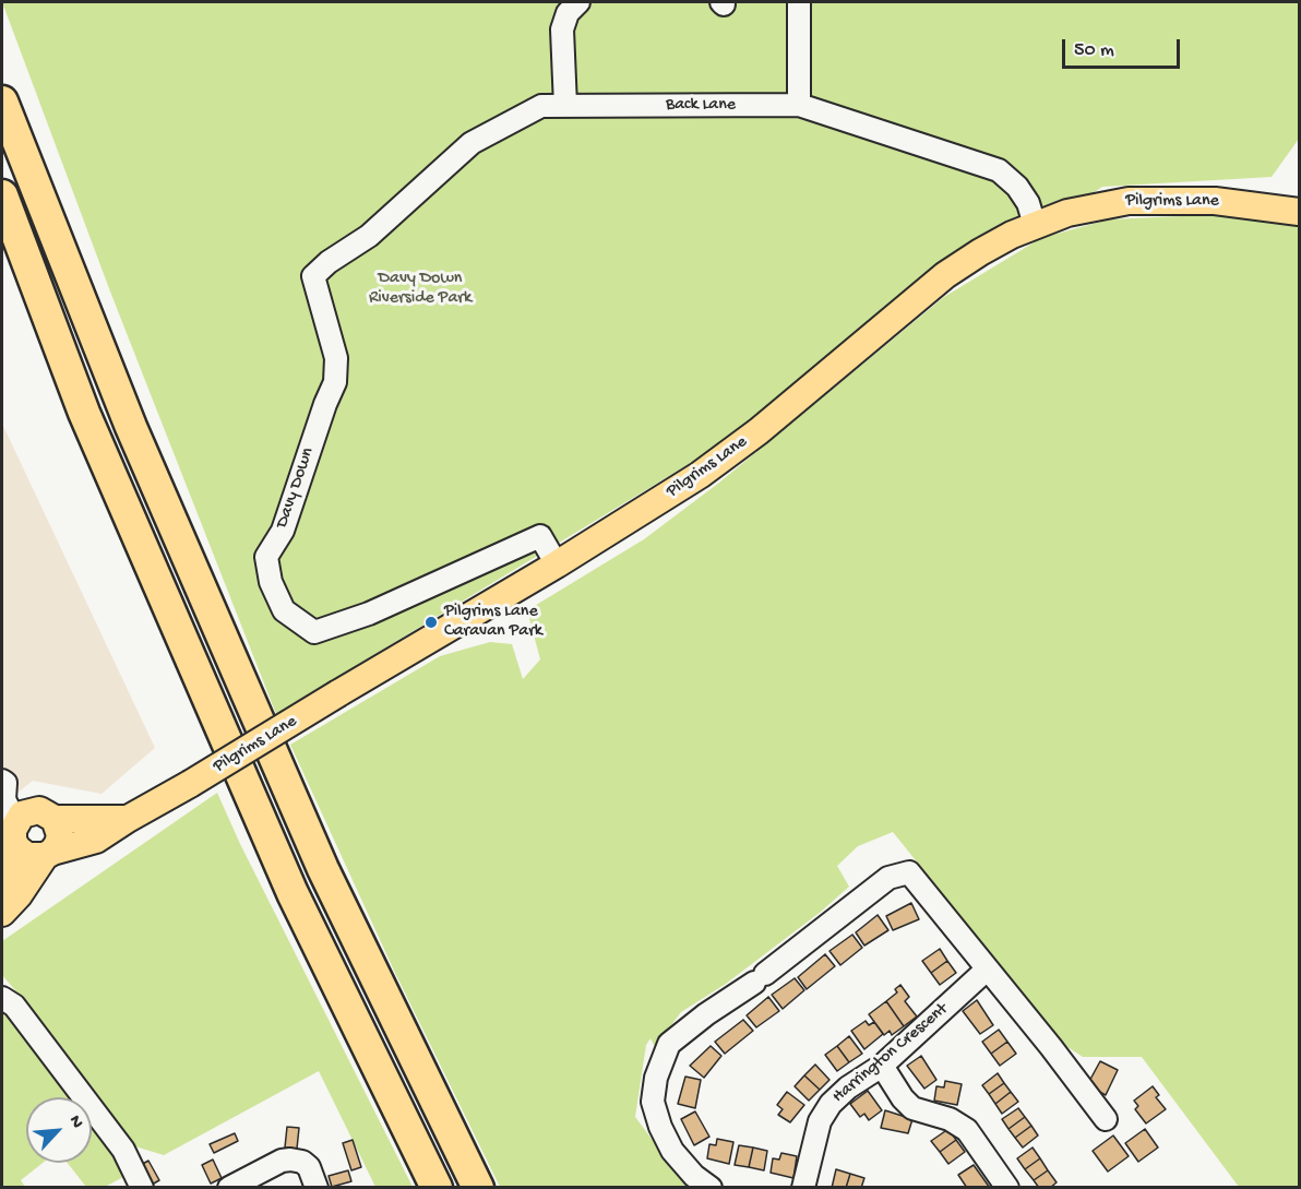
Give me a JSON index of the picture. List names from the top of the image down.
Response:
{
  "streets": {
    "main road": ["Pilgrims Lane"],
    "street": ["Back Lane", "Davy Down", "Harrington Crescent"]
  },
  "crossings": [
    ["Back Lane", "Pilgrims Lane"],
    ["Back Lane", "Davy Down"],
    ["Pilgrims Lane", "Davy Down"]
  ],
  "parks": ["Davy Down Riverside Park"],
  "places": ["Pilgrims Lane Caravan Park"],
  "scale_bar": "50 m",
  "north": "top right"
}
